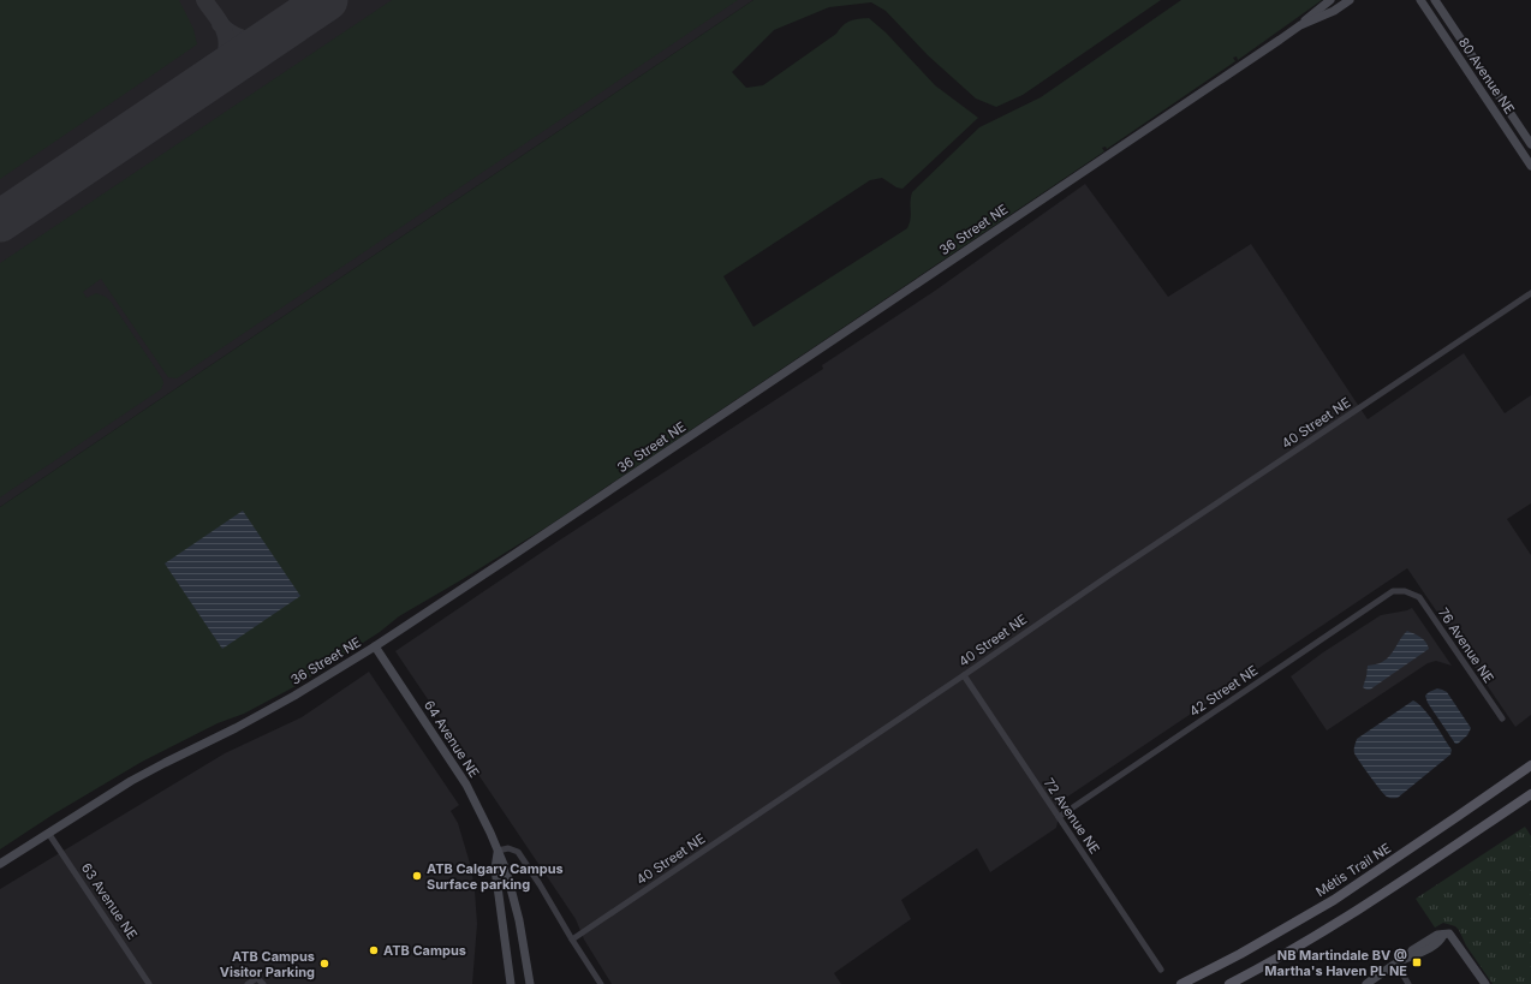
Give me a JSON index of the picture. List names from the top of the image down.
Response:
{
  "streets": {
    "main road": ["Métis Trail NE"],
    "street": [
      "80 Avenue NE",
      "36 Street NE",
      "40 Street NE",
      "76 Avenue NE",
      "42 Street NE",
      "64 Avenue NE",
      "72 Avenue NE",
      "63 Avenue NE"
    ]
  },
  "crossings": [
    ["36 Street NE", "64 Avenue NE"],
    ["36 Street NE", "63 Avenue NE"],
    ["40 Street NE", "72 Avenue NE"],
    ["76 Avenue NE", "42 Street NE"],
    ["42 Street NE", "72 Avenue NE"]
  ],
  "places": {
    "other": ["ATB Calgary Campus Surface parking", "ATB Campus", "ATB Campus Visitor Parking"],
    "transit": ["NB Martindale BV @ Martha's Haven PL NE"]
  }
}
